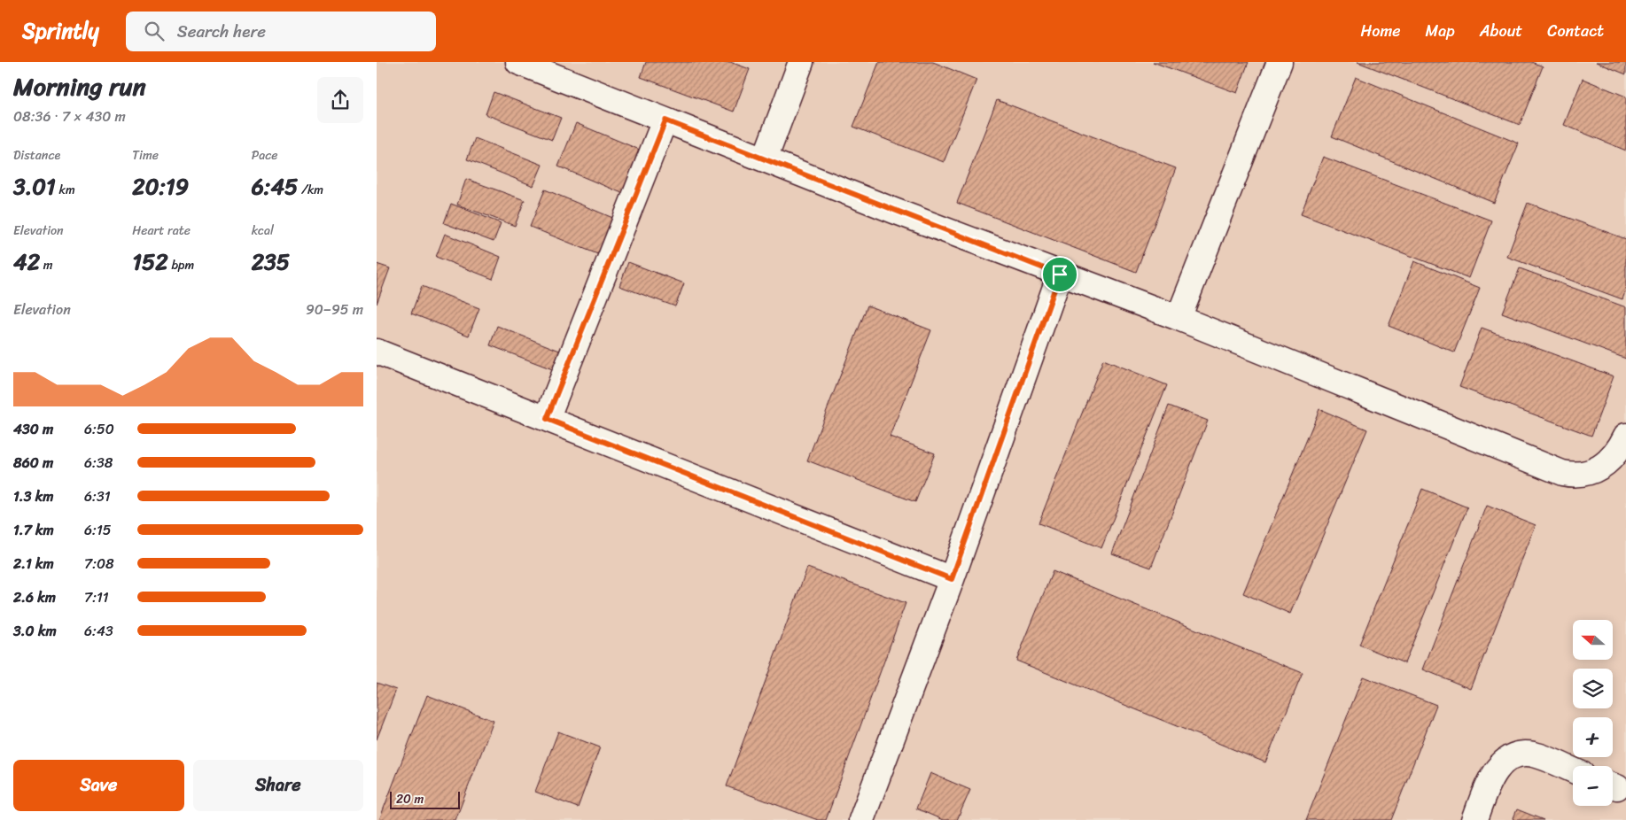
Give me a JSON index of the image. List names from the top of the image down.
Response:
{
  "scale_bar": "20 m",
  "north": "left",
  "page": {
    "header": "Sprintly",
    "search": "Search here",
    "nav": [
      "Home",
      "Map",
      "About",
      "Contact"
    ],
    "heading": ["Morning run", "08:36 · 7 × 430 m"],
    "stats": [
      ["Distance", "3.01 km"],
      ["Time", "20:19"],
      ["Pace", "6:45 /km"],
      ["Elevation", "42 m"],
      ["Heart rate", "152 bpm"],
      ["kcal", "235"]
    ],
    "chart": ["Elevation", "90–95 m"],
    "list": [
      {
        "name": "430 m",
        "note": "6:50"
      },
      {
        "name": "860 m",
        "note": "6:38"
      },
      {
        "name": "1.3 km",
        "note": "6:31"
      },
      {
        "name": "1.7 km",
        "note": "6:15"
      },
      {
        "name": "2.1 km",
        "note": "7:08"
      },
      {
        "name": "2.6 km",
        "note": "7:11"
      },
      {
        "name": "3.0 km",
        "note": "6:43"
      }
    ],
    "map_buttons": ["+", "−"],
    "buttons": ["Save", "Share"],
    "scale": "20 m"
  }
}
